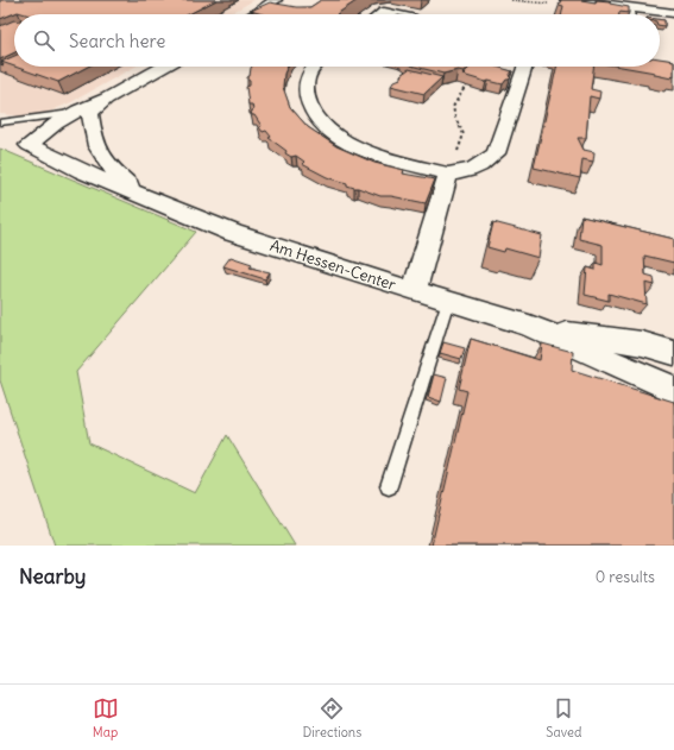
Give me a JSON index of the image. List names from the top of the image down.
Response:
{
  "streets": {
    "street": ["Am Hessen-Center"]
  },
  "page": {
    "search": "Search here",
    "heading": ["Nearby", "0 results"],
    "nav": ["Map", "Directions", "Saved"]
  }
}
